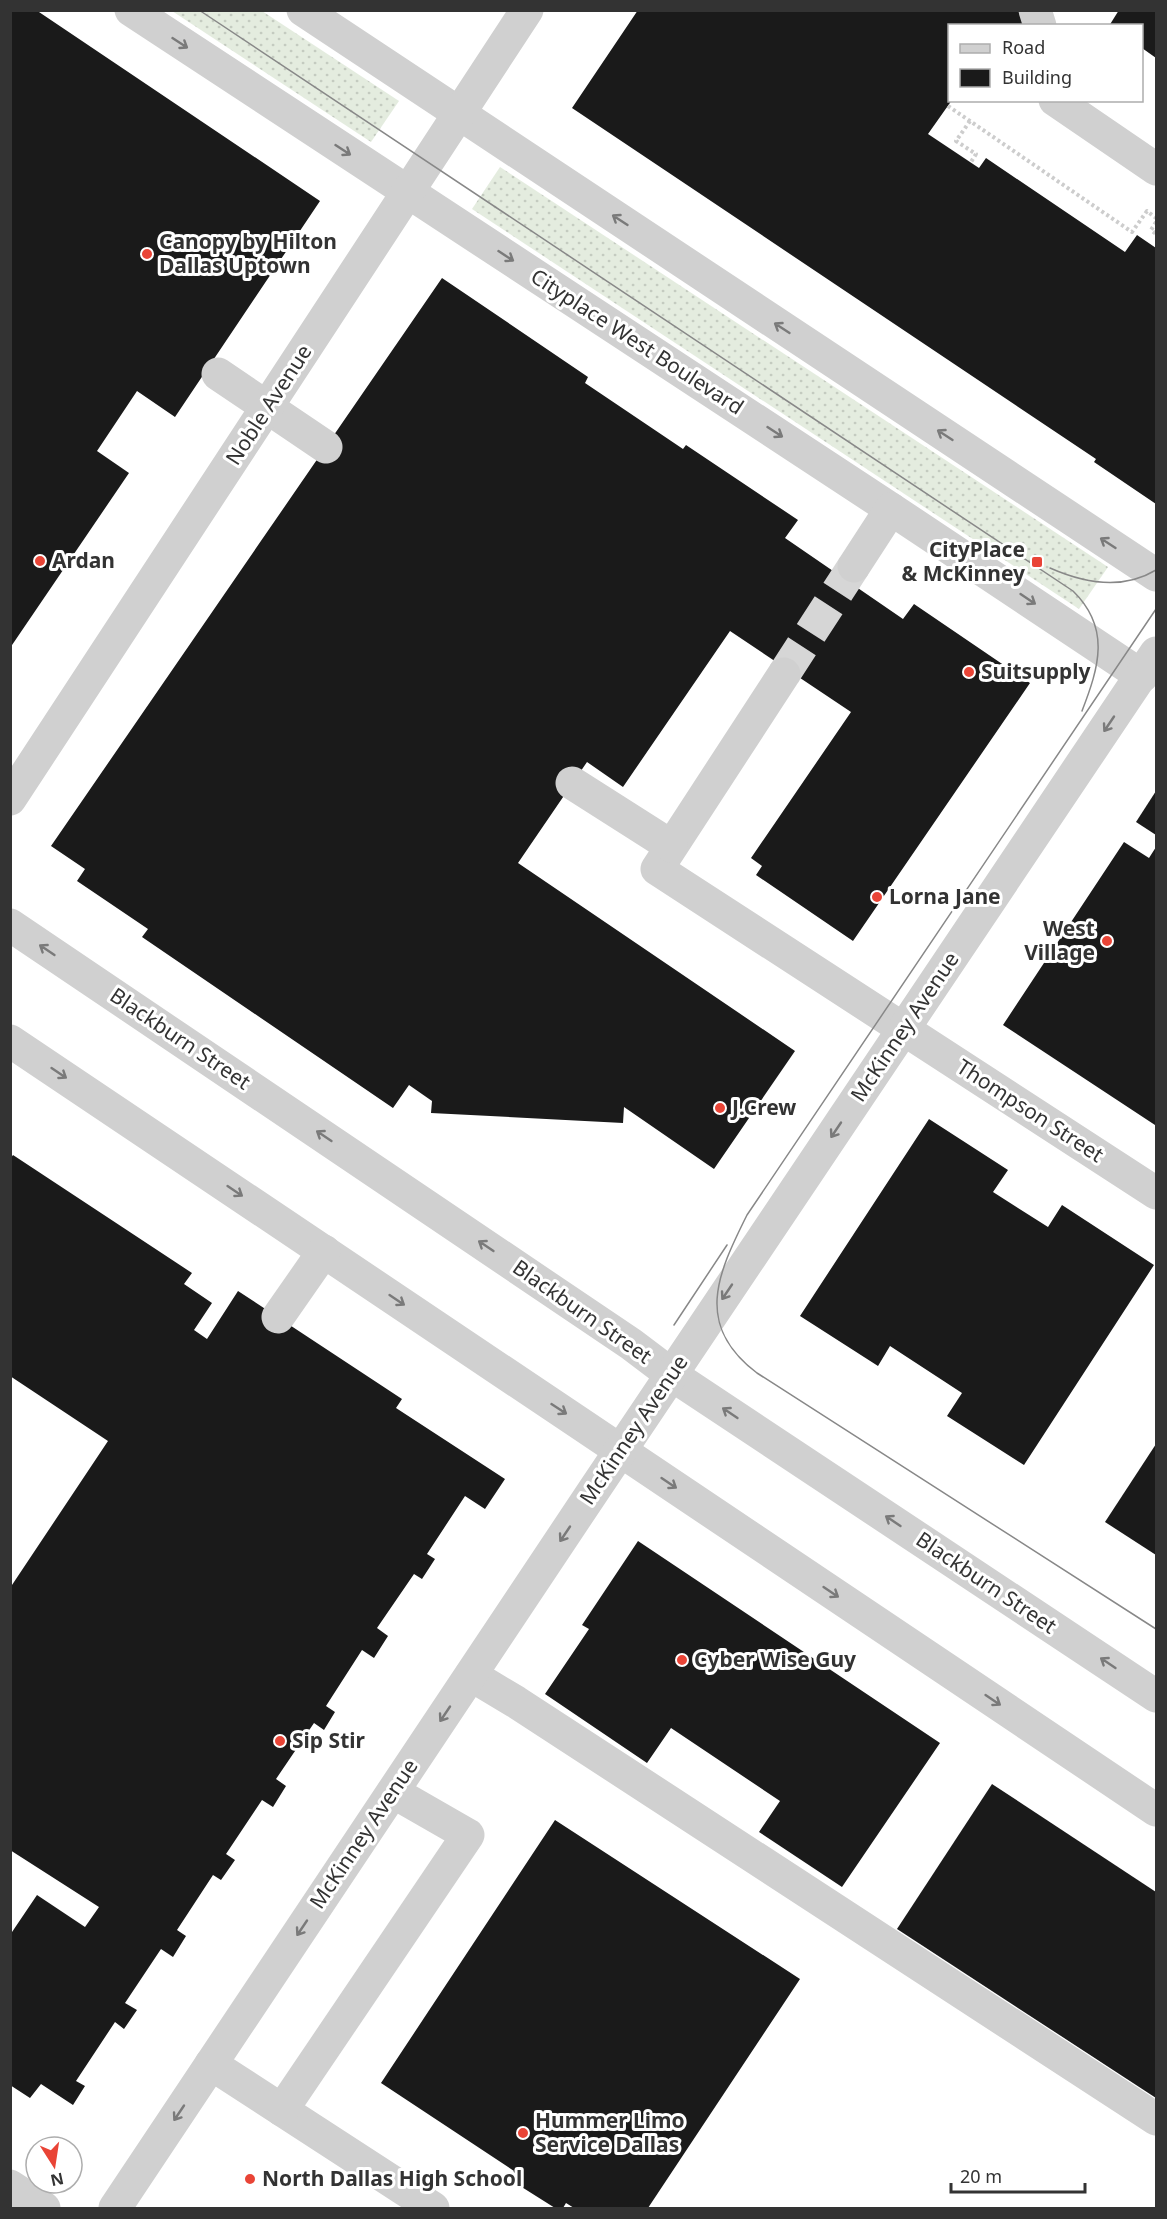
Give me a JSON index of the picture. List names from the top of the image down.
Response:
{
  "streets": {
    "street": [
      "Cityplace West Boulevard",
      "Noble Avenue",
      "McKinney Avenue",
      "Blackburn Street",
      "Thompson Street"
    ]
  },
  "crossings": [
    ["Cityplace West Boulevard", "Noble Avenue"],
    ["Cityplace West Boulevard", "McKinney Avenue"],
    ["McKinney Avenue", "Blackburn Street"],
    ["McKinney Avenue", "Thompson Street"]
  ],
  "one_way": ["McKinney Avenue"],
  "places": {
    "other": [
      "Canopy by Hilton Dallas Uptown",
      "Ardan",
      "Suitsupply",
      "Lorna Jane",
      "West Village",
      "J.Crew",
      "Cyber Wise Guy",
      "Sip Stir",
      "Hummer Limo Service Dallas",
      "North Dallas High School"
    ],
    "transit": ["CityPlace & McKinney"]
  },
  "legend": ["Road", "Building"],
  "scale_bar": "20 m",
  "north": "bottom"
}
